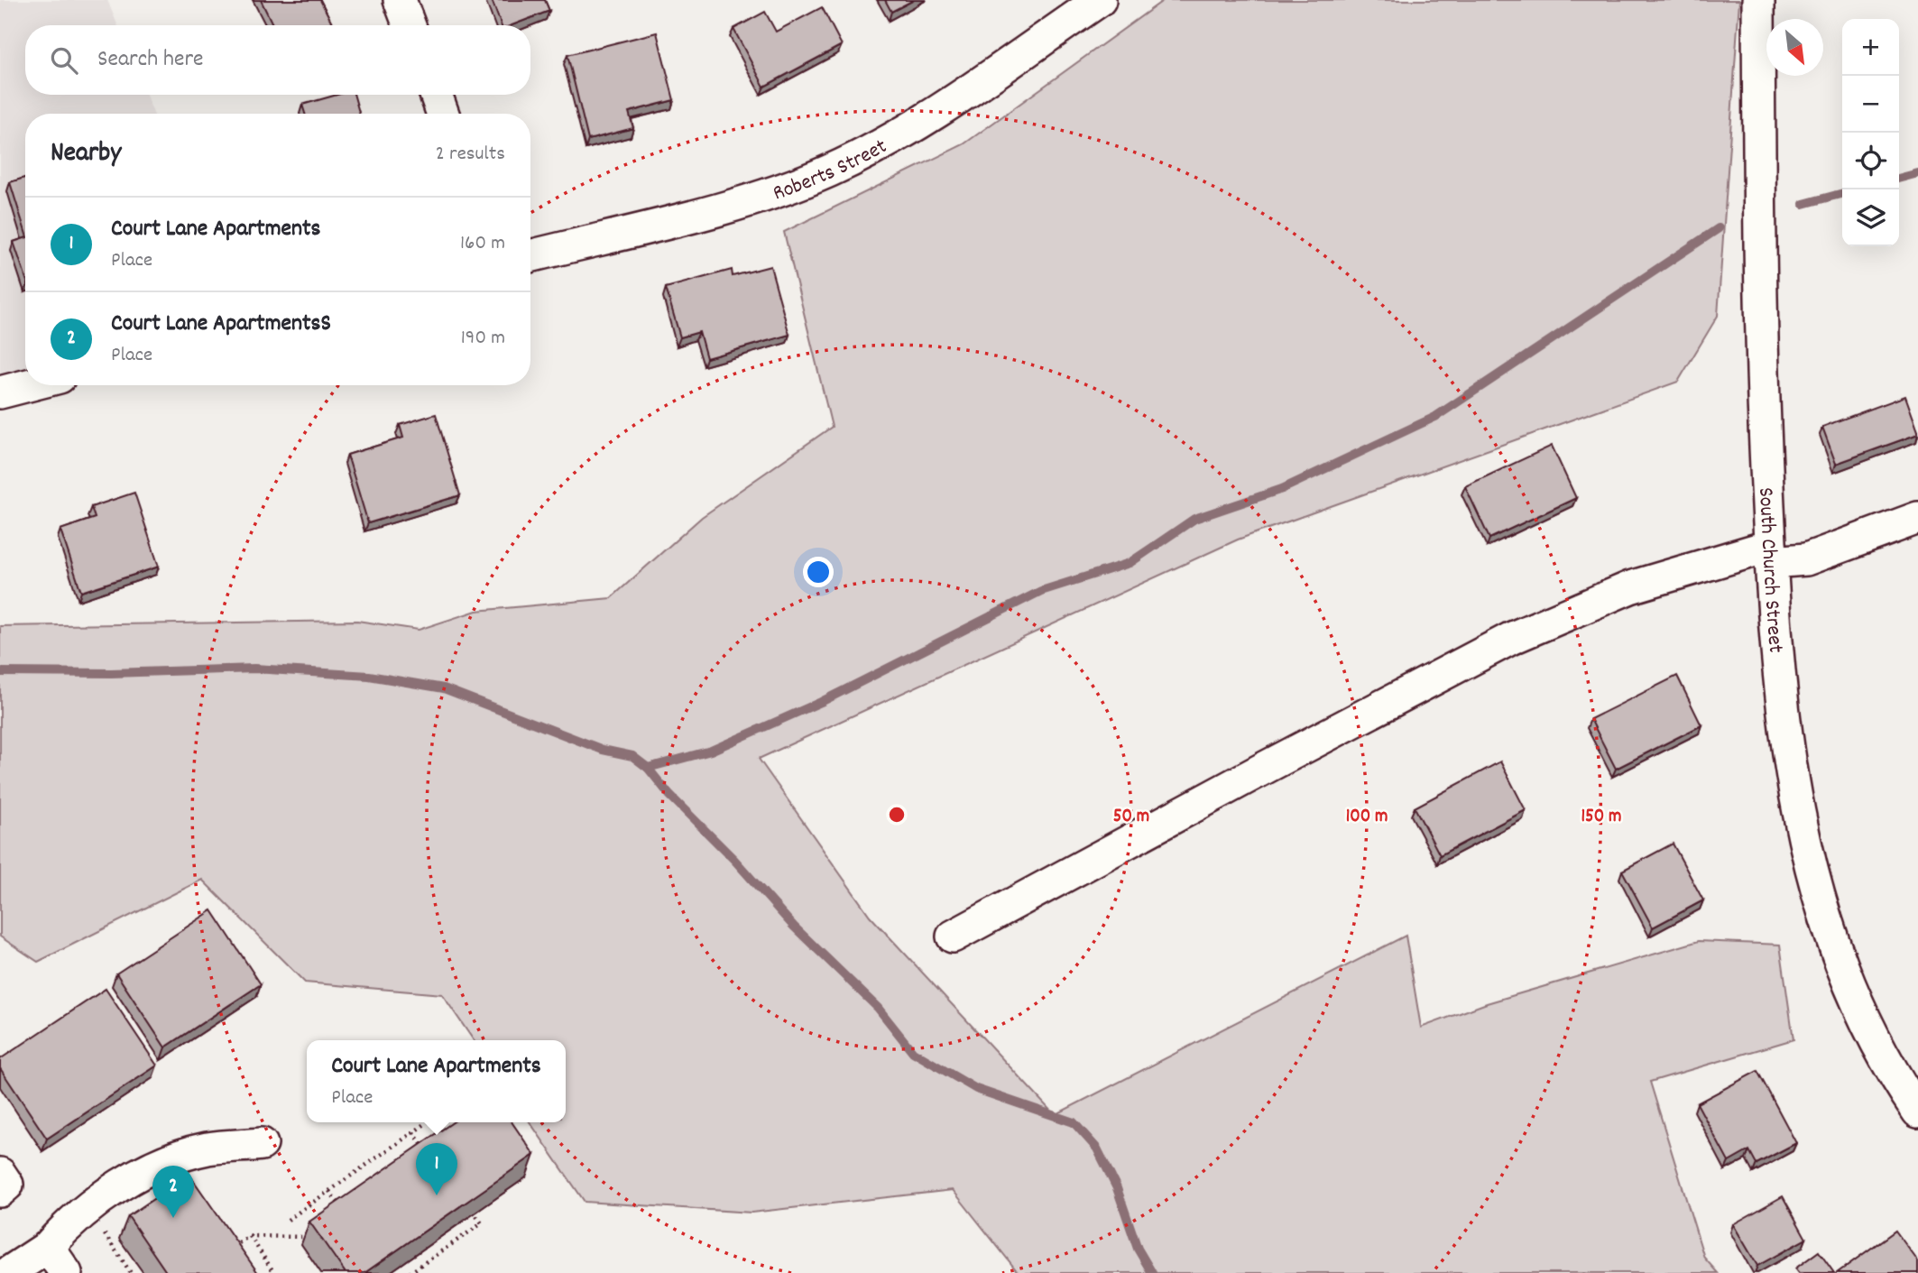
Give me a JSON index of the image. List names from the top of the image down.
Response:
{
  "streets": {
    "street": ["Roberts Street", "South Church Street"]
  },
  "north": "bottom right",
  "page": {
    "map_buttons": ["+", "−"],
    "search": "Search here",
    "heading": ["Nearby", "2 results"],
    "list": [
      {
        "mark": "1",
        "name": "Court Lane Apartments",
        "note": "Place",
        "value": "160 m"
      },
      {
        "mark": "2",
        "name": "Court Lane ApartmentsS",
        "note": "Place",
        "value": "190 m"
      }
    ],
    "popup": ["Court Lane Apartments", "Place"],
    "pins": ["1", "2"]
  },
  "rings": ["50 m", "100 m", "150 m"]
}
